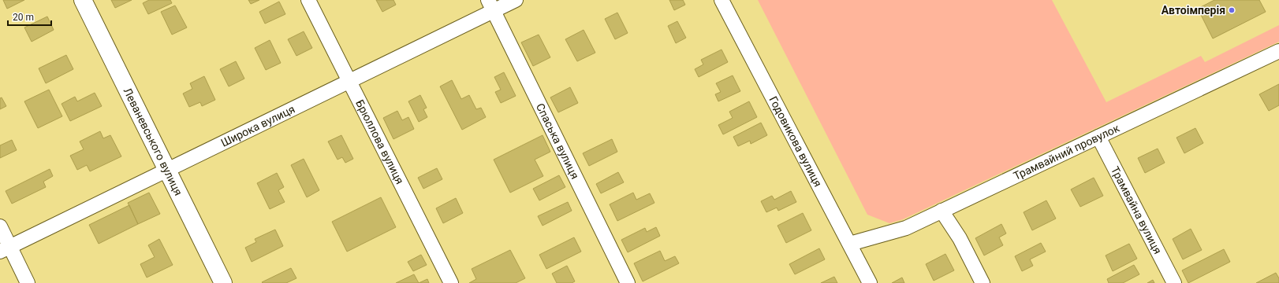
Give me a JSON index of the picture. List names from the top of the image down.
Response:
{
  "streets": {
    "street": [
      "Широка вулиця",
      "Леваневського вулиця",
      "Брюллова вулиця",
      "Спаська вулиця",
      "Годовикова вулиця",
      "Трамвайний провулок",
      "Трамвайна вулиця"
    ]
  },
  "crossings": [
    ["Широка вулиця", "Леваневського вулиця"],
    ["Широка вулиця", "Брюллова вулиця"],
    ["Широка вулиця", "Спаська вулиця"],
    ["Годовикова вулиця", "Трамвайний провулок"],
    ["Трамвайний провулок", "Трамвайна вулиця"]
  ],
  "places": ["Автоімперія"],
  "scale_bar": "20 m"
}
